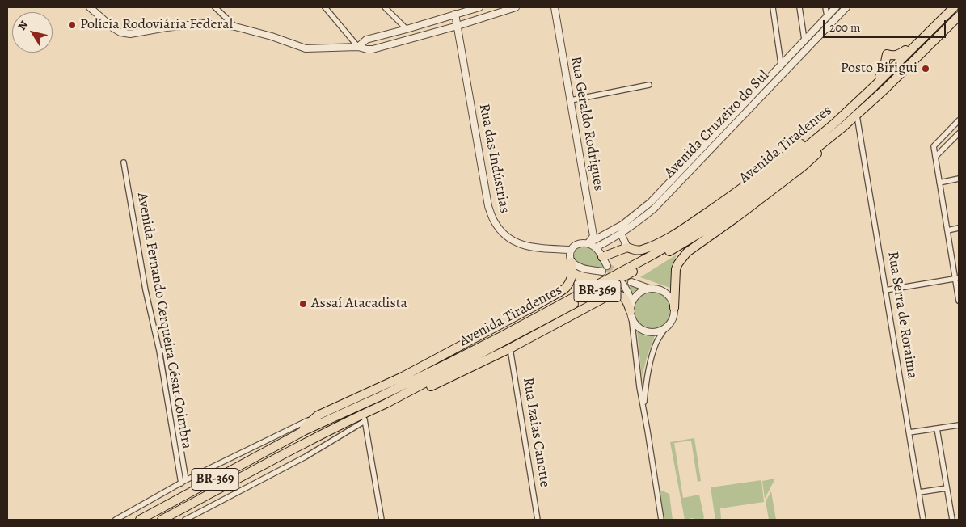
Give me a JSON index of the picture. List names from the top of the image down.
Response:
{
  "streets": {
    "highway": ["Avenida Tiradentes", "BR-369"],
    "street": [
      "Rua Geraldo Rodrigues",
      "Avenida Cruzeiro do Sul",
      "Rua das Indústrias",
      "Rua Serra de Roraima",
      "Avenida Fernando Cerqueira César Coimbra",
      "Rua Izaias Canette"
    ]
  },
  "crossings": [
    ["Rua Geraldo Rodrigues", "Avenida Cruzeiro do Sul"],
    ["Avenida Cruzeiro do Sul", "Rua das Indústrias"],
    ["Avenida Tiradentes", "Rua Serra de Roraima"]
  ],
  "places": ["Polícia Rodoviária Federal", "Posto Birigui", "Assaí Atacadista"],
  "scale_bar": "200 m",
  "north": "top left"
}
